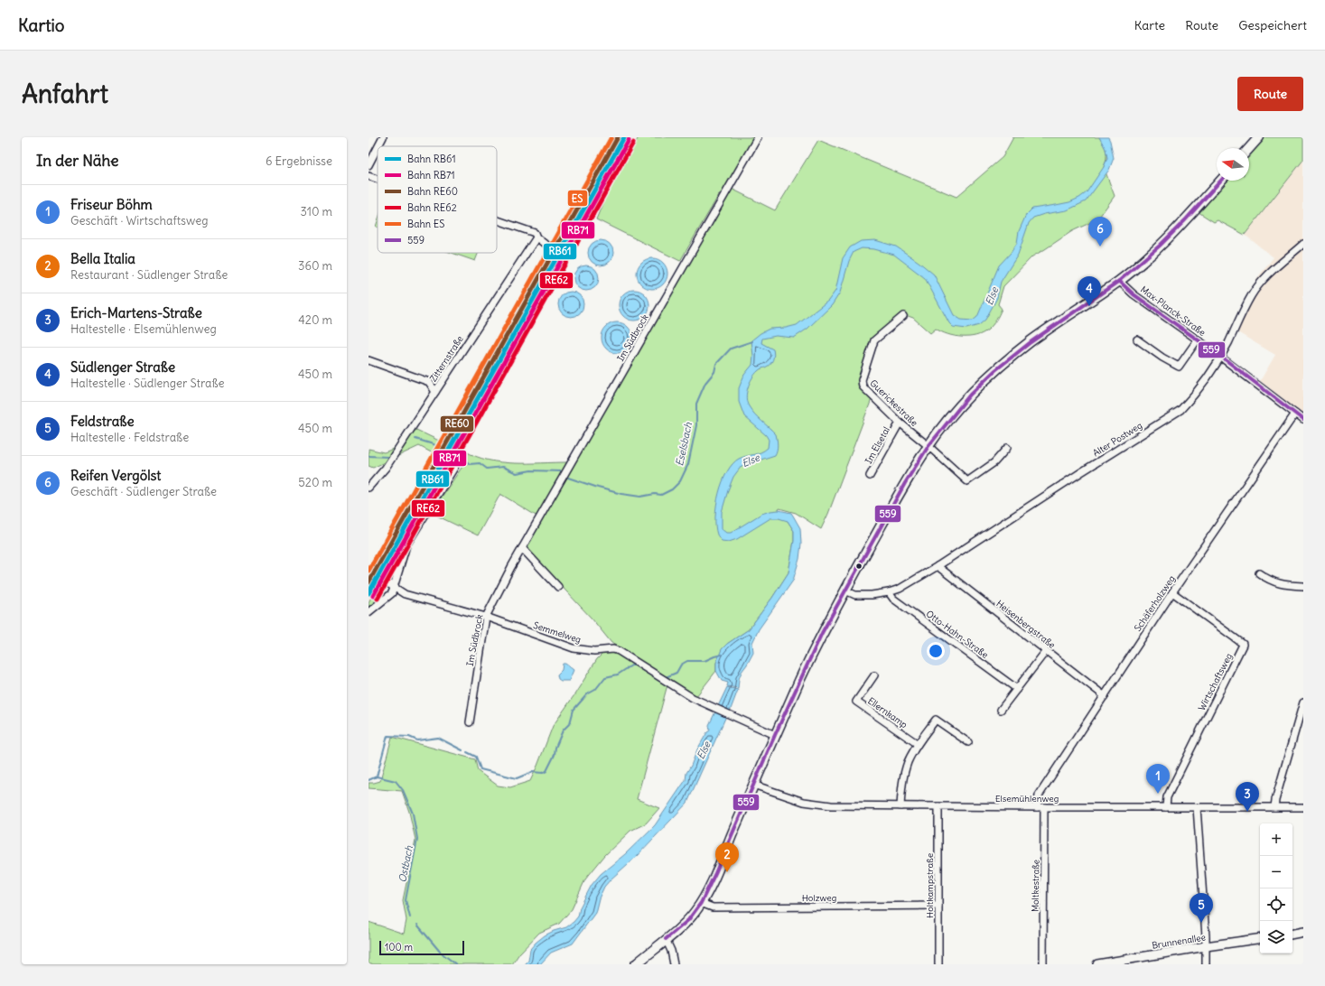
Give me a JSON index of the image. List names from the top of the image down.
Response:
{
  "streets": {
    "street": [
      "Max-Planck-Straße",
      "Im Südbrock",
      "Zitternstraße",
      "Guerickestraße",
      "Alter Postweg",
      "Im Elsetal",
      "Schäferholzweg",
      "Heisenbergstraße",
      "Semmelweg",
      "Otto-Hahn-Straße",
      "Wirtschaftsweg",
      "Ellernkamp",
      "Elsemühlenweg",
      "Holtkampstraße",
      "Moltkestraße",
      "Holzweg",
      "Brunnenallee"
    ]
  },
  "crossings": [
    ["Max-Planck-Straße", "Alter Postweg"],
    ["Max-Planck-Straße", "Schäferholzweg"],
    ["Im Südbrock", "Semmelweg"],
    ["Guerickestraße", "Im Elsetal"],
    ["Alter Postweg", "Heisenbergstraße"],
    ["Alter Postweg", "Otto-Hahn-Straße"],
    ["Schäferholzweg", "Heisenbergstraße"],
    ["Schäferholzweg", "Wirtschaftsweg"],
    ["Schäferholzweg", "Elsemühlenweg"],
    ["Wirtschaftsweg", "Elsemühlenweg"],
    ["Elsemühlenweg", "Holtkampstraße"],
    ["Elsemühlenweg", "Moltkestraße"],
    ["Holtkampstraße", "Holzweg"]
  ],
  "water": ["Else", "Eselsbach", "Ostbach"],
  "lines": [
    "rail line RB61",
    "rail line RE60",
    "rail line ES",
    "rail line RB71",
    "rail line RE62",
    "transit line 559"
  ],
  "legend": [
    "Bahn RB61",
    "Bahn RB71",
    "Bahn RE60",
    "Bahn RE62",
    "Bahn ES",
    "559"
  ],
  "scale_bar": "100 m",
  "north": "left",
  "page": {
    "header": "Kartio",
    "nav": ["Karte", "Route", "Gespeichert"],
    "buttons": "Route",
    "title": "Anfahrt",
    "heading": ["In der Nähe", "6 Ergebnisse"],
    "list": [
      {
        "mark": "1",
        "name": "Friseur Böhm",
        "note": "Geschäft · Wirtschaftsweg",
        "value": "310 m"
      },
      {
        "mark": "2",
        "name": "Bella Italia",
        "note": "Restaurant · Südlenger Straße",
        "value": "360 m"
      },
      {
        "mark": "3",
        "name": "Erich-Martens-Straße",
        "note": "Haltestelle · Elsemühlenweg",
        "value": "420 m"
      },
      {
        "mark": "4",
        "name": "Südlenger Straße",
        "note": "Haltestelle · Südlenger Straße",
        "value": "450 m"
      },
      {
        "mark": "5",
        "name": "Feldstraße",
        "note": "Haltestelle · Feldstraße",
        "value": "450 m"
      },
      {
        "mark": "6",
        "name": "Reifen Vergölst",
        "note": "Geschäft · Südlenger Straße",
        "value": "520 m"
      }
    ],
    "pins": [
      "6",
      "4",
      "1",
      "3",
      "2",
      "5"
    ],
    "map_buttons": ["+", "−"],
    "scale": "100 m"
  }
}
